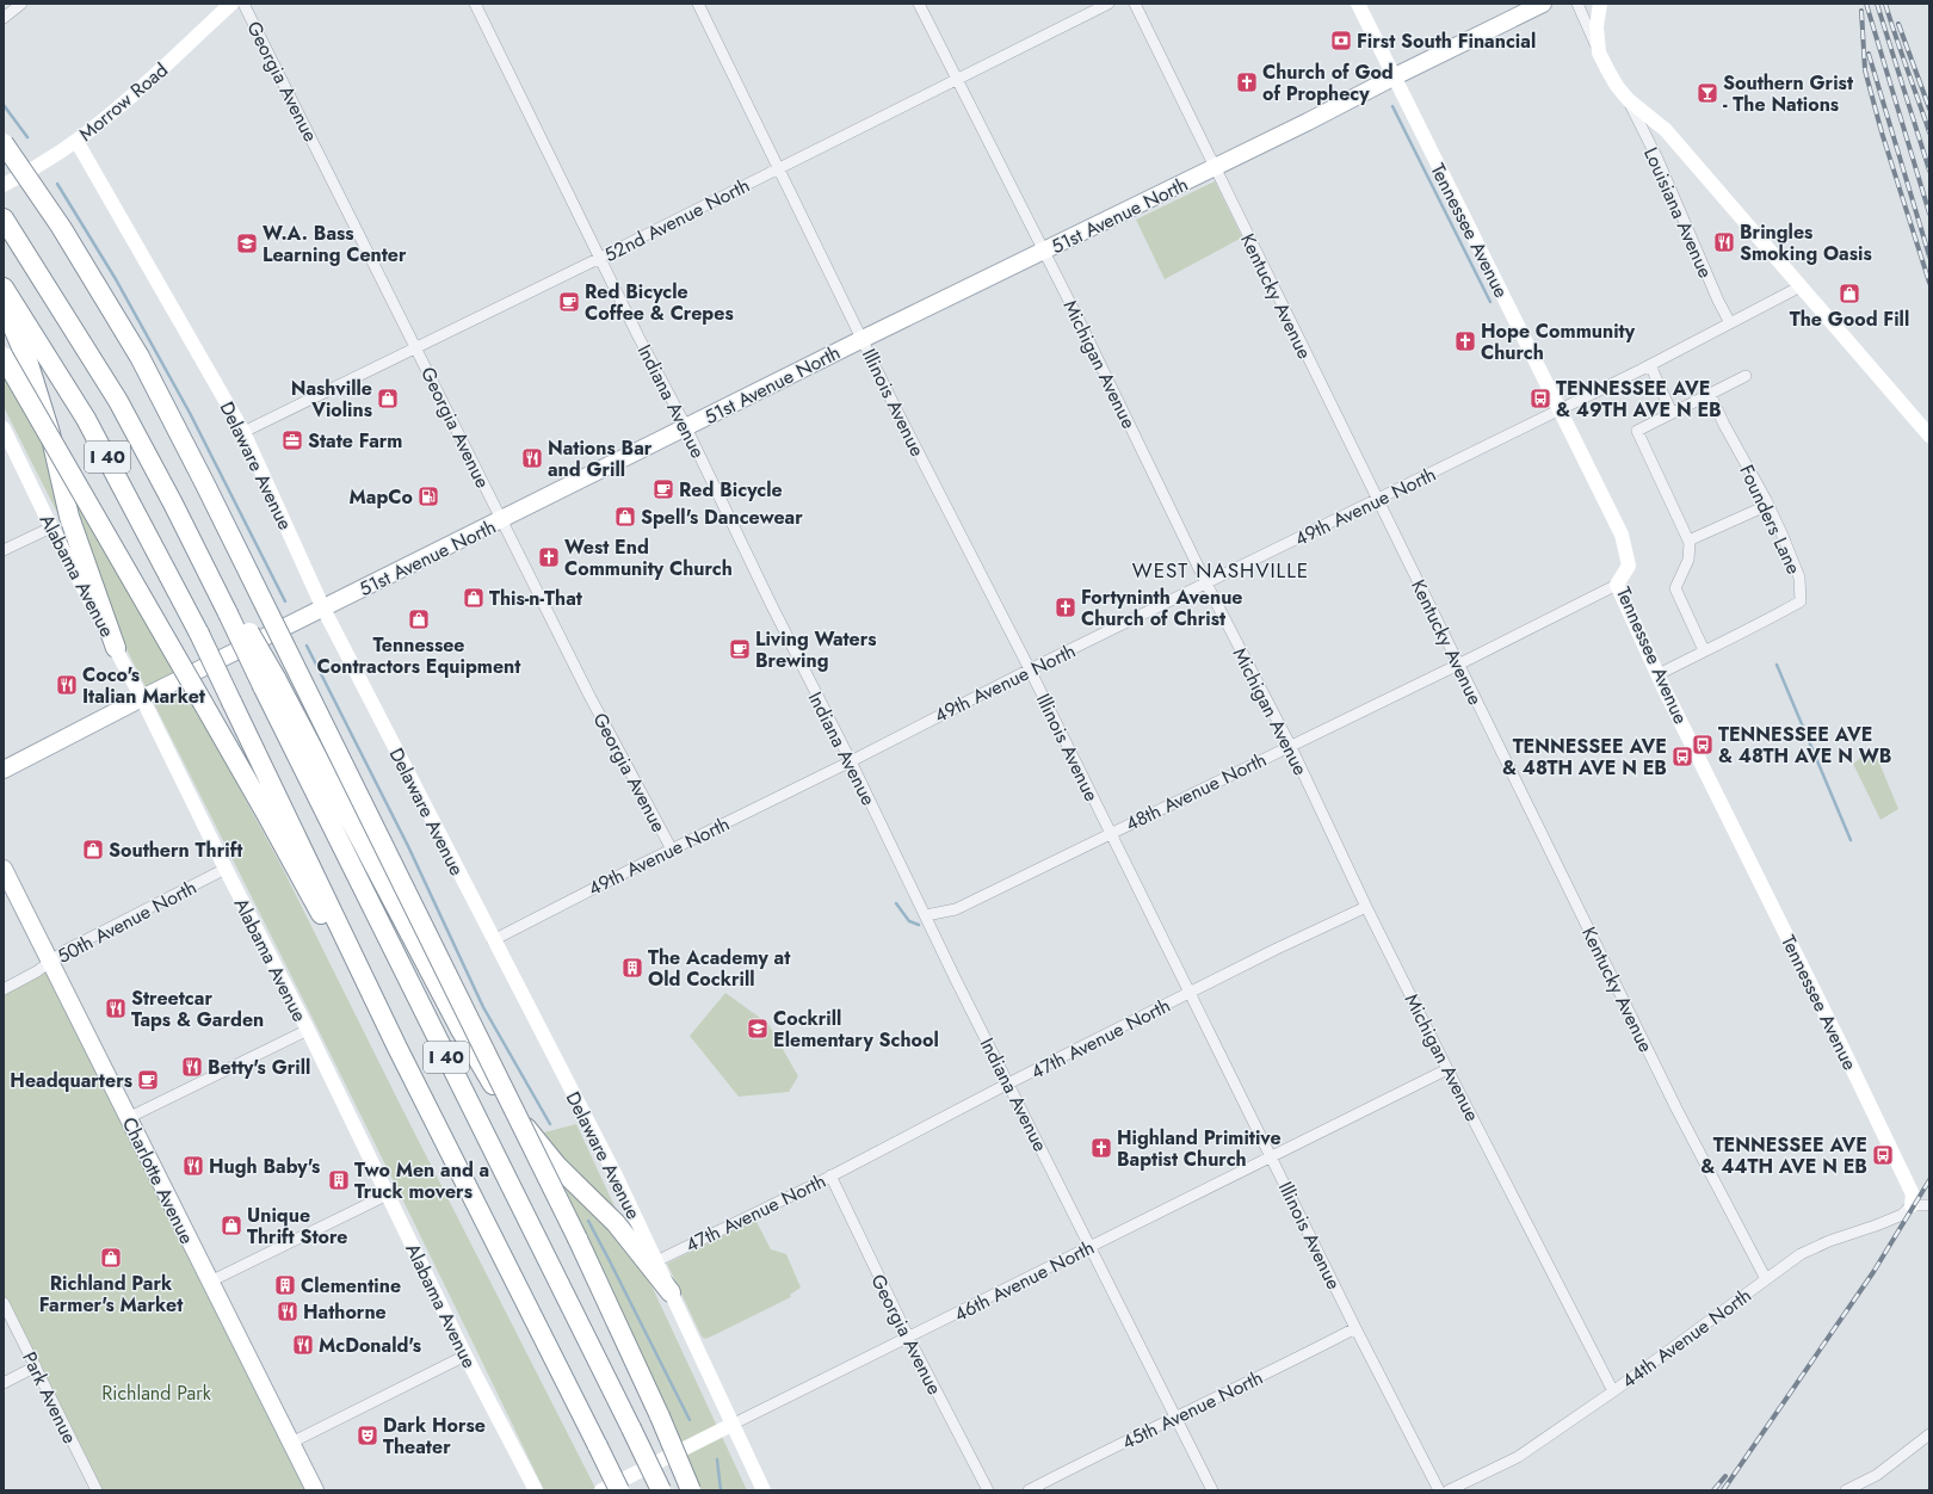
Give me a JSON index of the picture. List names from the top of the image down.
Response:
{
  "streets": {
    "highway": ["I 40"],
    "main road": [
      "Morrow Road",
      "51st Avenue North",
      "Tennessee Avenue",
      "Delaware Avenue",
      "Alabama Avenue",
      "Charlotte Avenue",
      "46th Avenue North"
    ],
    "street": [
      "Georgia Avenue",
      "Louisiana Avenue",
      "52nd Avenue North",
      "Kentucky Avenue",
      "Michigan Avenue",
      "Indiana Avenue",
      "Illinois Avenue",
      "49th Avenue North",
      "Founders Lane",
      "48th Avenue North",
      "50th Avenue North",
      "47th Avenue North",
      "44th Avenue North",
      "Park Avenue",
      "45th Avenue North"
    ]
  },
  "crossings": [
    ["Georgia Avenue", "51st Avenue North"],
    ["Georgia Avenue", "52nd Avenue North"],
    ["Georgia Avenue", "49th Avenue North"],
    ["Georgia Avenue", "47th Avenue North"],
    ["Georgia Avenue", "46th Avenue North"],
    ["Morrow Road", "Delaware Avenue"],
    ["Louisiana Avenue", "49th Avenue North"],
    ["51st Avenue North", "Tennessee Avenue"],
    ["51st Avenue North", "Kentucky Avenue"],
    ["51st Avenue North", "Michigan Avenue"],
    ["51st Avenue North", "Indiana Avenue"],
    ["51st Avenue North", "Illinois Avenue"],
    ["51st Avenue North", "Delaware Avenue"],
    ["51st Avenue North", "Alabama Avenue"],
    ["52nd Avenue North", "Michigan Avenue"],
    ["52nd Avenue North", "Indiana Avenue"],
    ["52nd Avenue North", "Illinois Avenue"],
    ["52nd Avenue North", "Delaware Avenue"],
    ["Tennessee Avenue", "49th Avenue North"],
    ["Tennessee Avenue", "Founders Lane"],
    ["Tennessee Avenue", "48th Avenue North"],
    ["Tennessee Avenue", "44th Avenue North"],
    ["Kentucky Avenue", "49th Avenue North"],
    ["Kentucky Avenue", "48th Avenue North"],
    ["Kentucky Avenue", "44th Avenue North"],
    ["Michigan Avenue", "49th Avenue North"],
    ["Michigan Avenue", "48th Avenue North"],
    ["Michigan Avenue", "47th Avenue North"],
    ["Michigan Avenue", "46th Avenue North"],
    ["Michigan Avenue", "44th Avenue North"],
    ["Indiana Avenue", "49th Avenue North"],
    ["Indiana Avenue", "48th Avenue North"],
    ["Indiana Avenue", "47th Avenue North"],
    ["Indiana Avenue", "46th Avenue North"],
    ["Indiana Avenue", "45th Avenue North"],
    ["Illinois Avenue", "49th Avenue North"],
    ["Illinois Avenue", "48th Avenue North"],
    ["Illinois Avenue", "47th Avenue North"],
    ["Illinois Avenue", "46th Avenue North"],
    ["Illinois Avenue", "45th Avenue North"],
    ["Delaware Avenue", "49th Avenue North"],
    ["Delaware Avenue", "47th Avenue North"],
    ["Delaware Avenue", "46th Avenue North"],
    ["Alabama Avenue", "50th Avenue North"],
    ["50th Avenue North", "Charlotte Avenue"]
  ],
  "districts": ["WEST NASHVILLE"],
  "parks": ["Richland Park"],
  "places": {
    "bank": ["First South Financial"],
    "church": [
      "Church of God of Prophecy",
      "Hope Community Church",
      "West End Community Church",
      "Fortyninth Avenue Church of Christ",
      "Highland Primitive Baptist Church"
    ],
    "bar": ["Southern Grist - The Nations"],
    "restaurant": [
      "Bringles Smoking Oasis",
      "Nations Bar and Grill",
      "Coco's Italian Market",
      "Streetcar Taps & Garden",
      "Betty's Grill",
      "Hugh Baby's",
      "Hathorne",
      "McDonald's"
    ],
    "school or university": ["W.A. Bass Learning Center", "Cockrill Elementary School"],
    "shop": [
      "The Good Fill",
      "Nashville Violins",
      "Spell's Dancewear",
      "This-n-That",
      "Tennessee Contractors Equipment",
      "Southern Thrift",
      "Unique Thrift Store",
      "Richland Park Farmer's Market"
    ],
    "cafe": [
      "Red Bicycle Coffee & Crepes",
      "Red Bicycle",
      "Living Waters Brewing",
      "Headquarters"
    ],
    "bus stop": [
      "TENNESSEE AVE & 49TH AVE N EB",
      "TENNESSEE AVE & 48TH AVE N WB",
      "TENNESSEE AVE & 48TH AVE N EB",
      "TENNESSEE AVE & 44TH AVE N EB"
    ],
    "office": ["State Farm"],
    "fuel station": ["MapCo"],
    "building": ["The Academy at Old Cockrill", "Two Men and a Truck movers", "Clementine"],
    "theatre": ["Dark Horse Theater"]
  }
}
